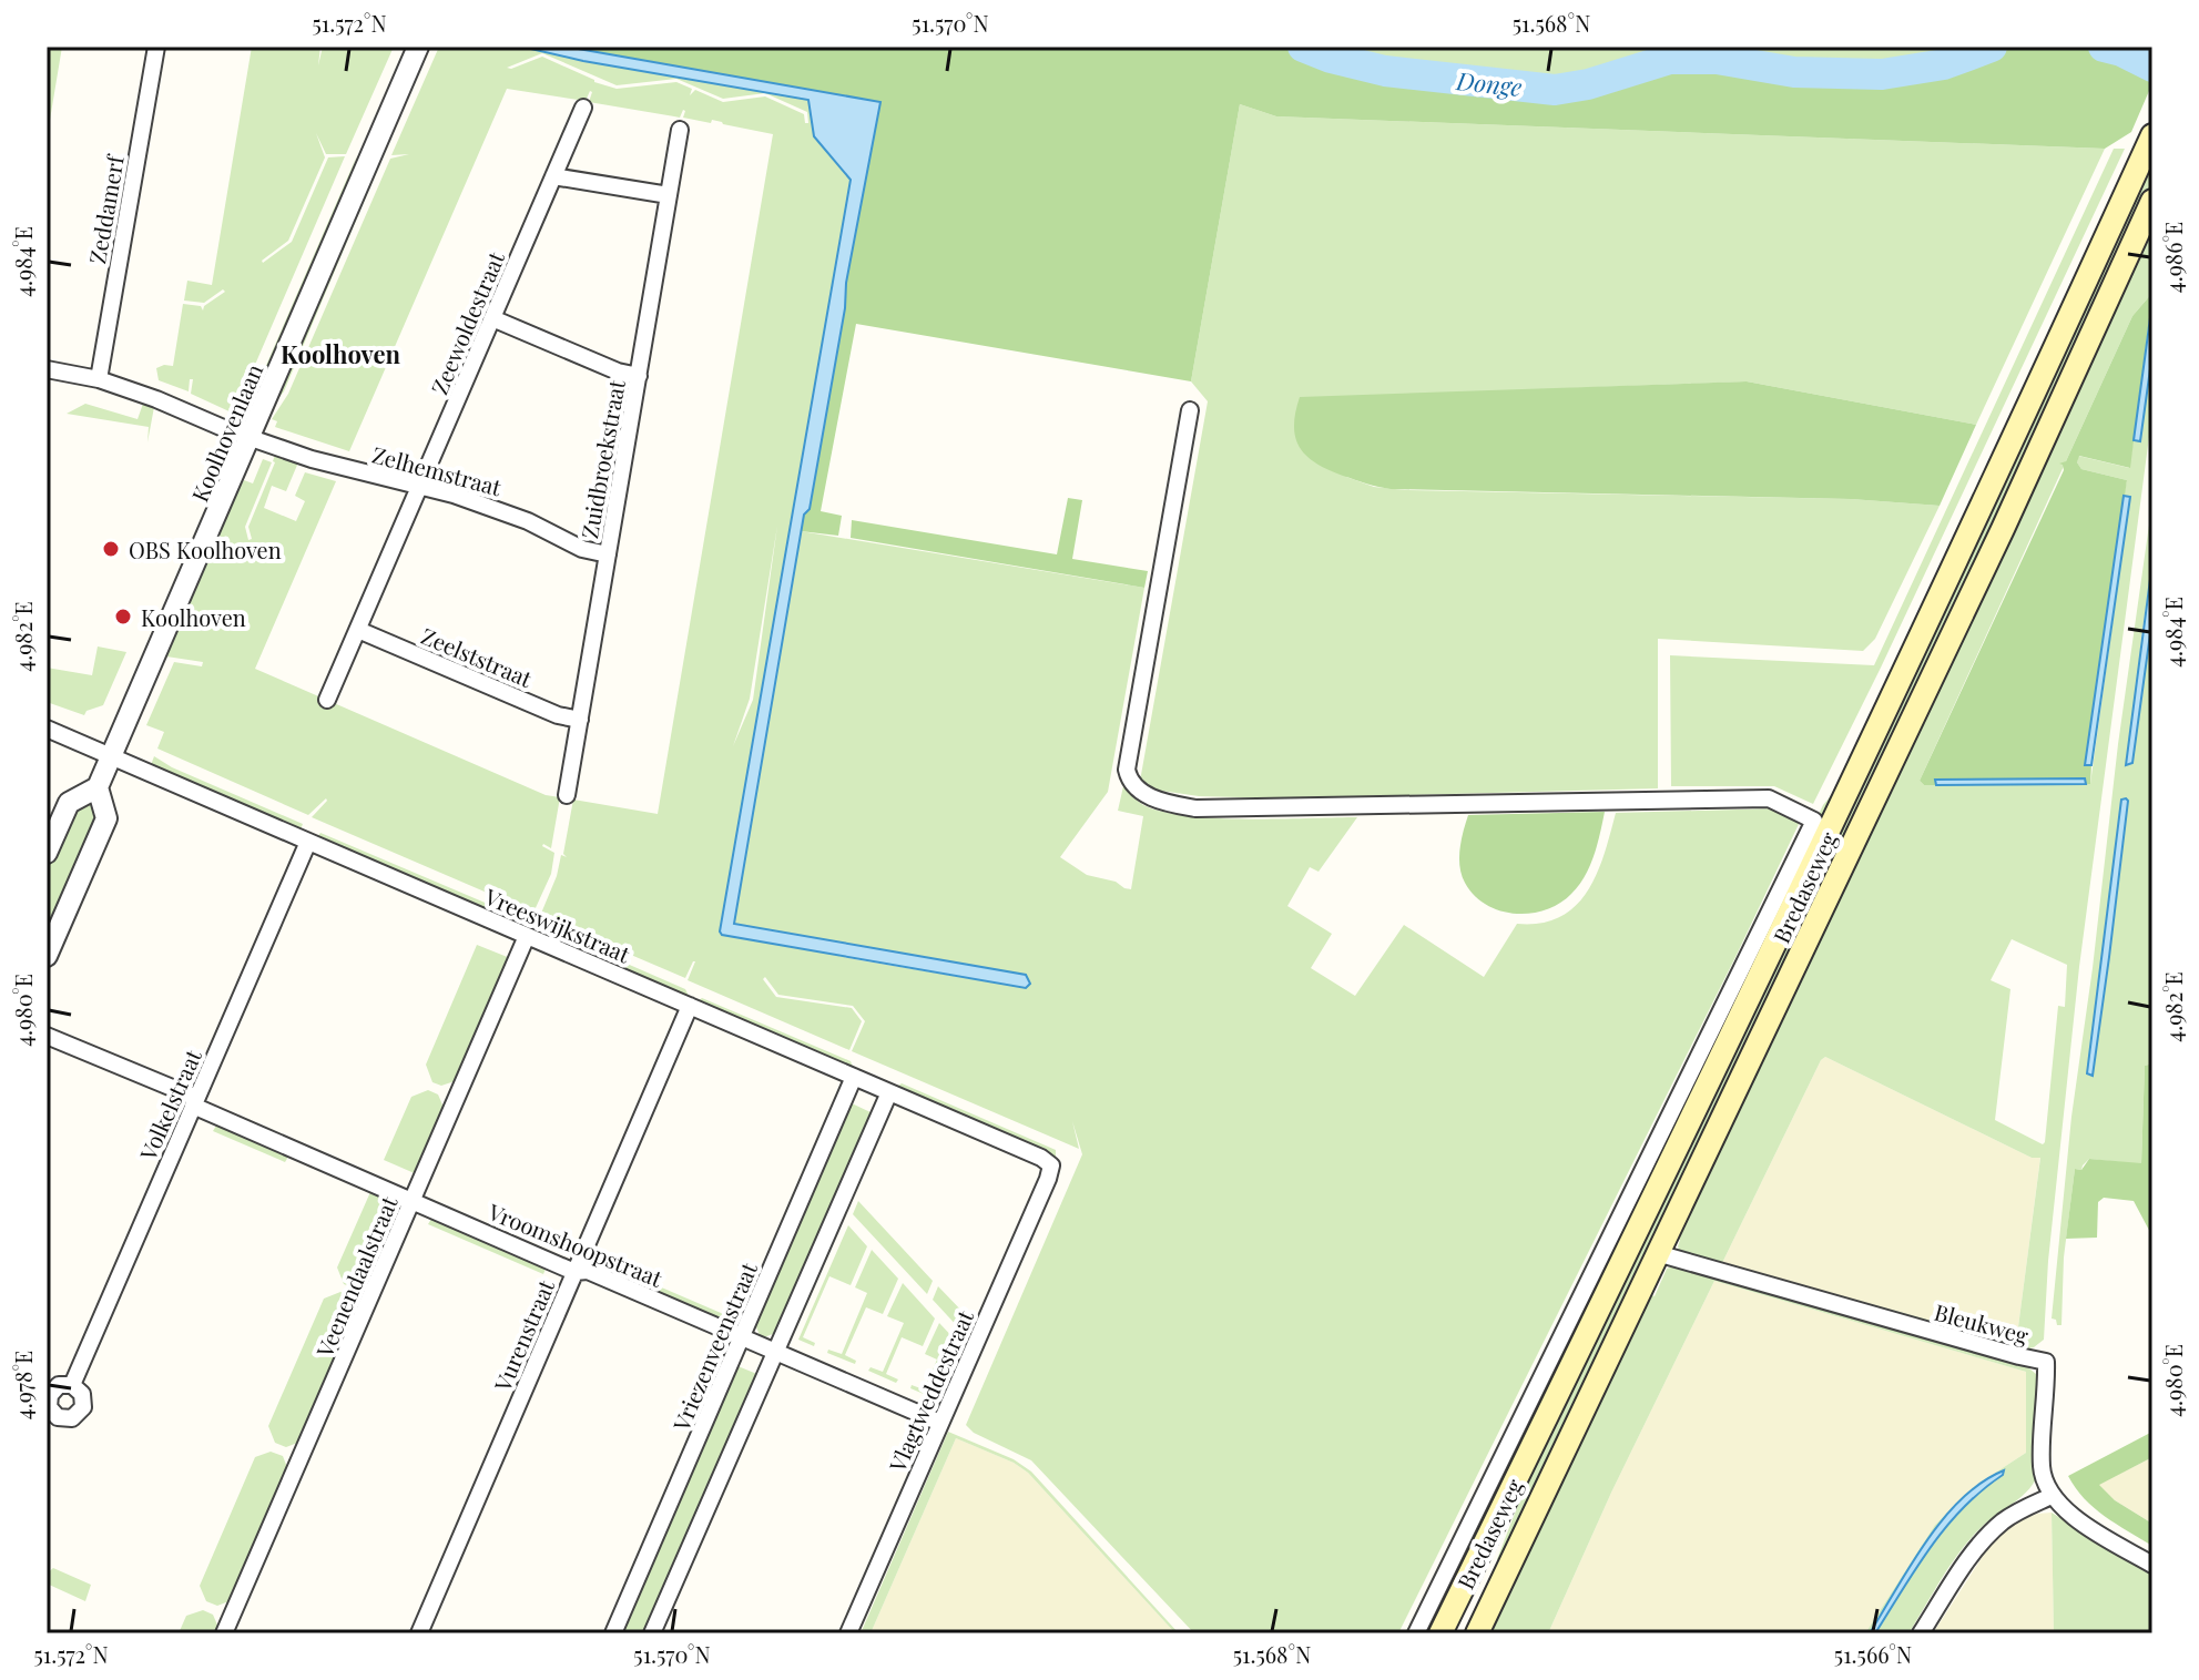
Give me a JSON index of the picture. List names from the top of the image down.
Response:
{
  "streets": {
    "main road": ["Bredaseweg"],
    "street": [
      "Zeddamerf",
      "Zeewoldestraat",
      "Koolhovenlaan",
      "Zuidbroekstraat",
      "Zelhemstraat",
      "Zeelststraat",
      "Vreeswijkstraat",
      "Volkelstraat",
      "Vroomshoopstraat",
      "Veenendaalstraat",
      "Bleukweg",
      "Vurenstraat",
      "Vriezenveenstraat",
      "Vlagtweddestraat"
    ]
  },
  "crossings": [
    ["Zeewoldestraat", "Zelhemstraat"],
    ["Koolhovenlaan", "Zelhemstraat"],
    ["Koolhovenlaan", "Vreeswijkstraat"],
    ["Zuidbroekstraat", "Zelhemstraat"],
    ["Zuidbroekstraat", "Zeelststraat"],
    ["Bredaseweg", "Bleukweg"],
    ["Vreeswijkstraat", "Volkelstraat"],
    ["Vreeswijkstraat", "Veenendaalstraat"],
    ["Vreeswijkstraat", "Vurenstraat"],
    ["Vreeswijkstraat", "Vriezenveenstraat"],
    ["Vreeswijkstraat", "Vlagtweddestraat"],
    ["Volkelstraat", "Vroomshoopstraat"],
    ["Vroomshoopstraat", "Veenendaalstraat"],
    ["Vroomshoopstraat", "Vurenstraat"],
    ["Vroomshoopstraat", "Vriezenveenstraat"],
    ["Vroomshoopstraat", "Vlagtweddestraat"]
  ],
  "districts": ["Koolhoven"],
  "water": ["Donge"],
  "places": ["OBS Koolhoven", "Koolhoven"],
  "coordinates": [
    "51.572°N",
    "51.570°N",
    "51.568°N",
    "4.986°E",
    "4.984°E",
    "4.982°E",
    "4.980°E",
    "4.978°E",
    "51.566°N"
  ]
}
